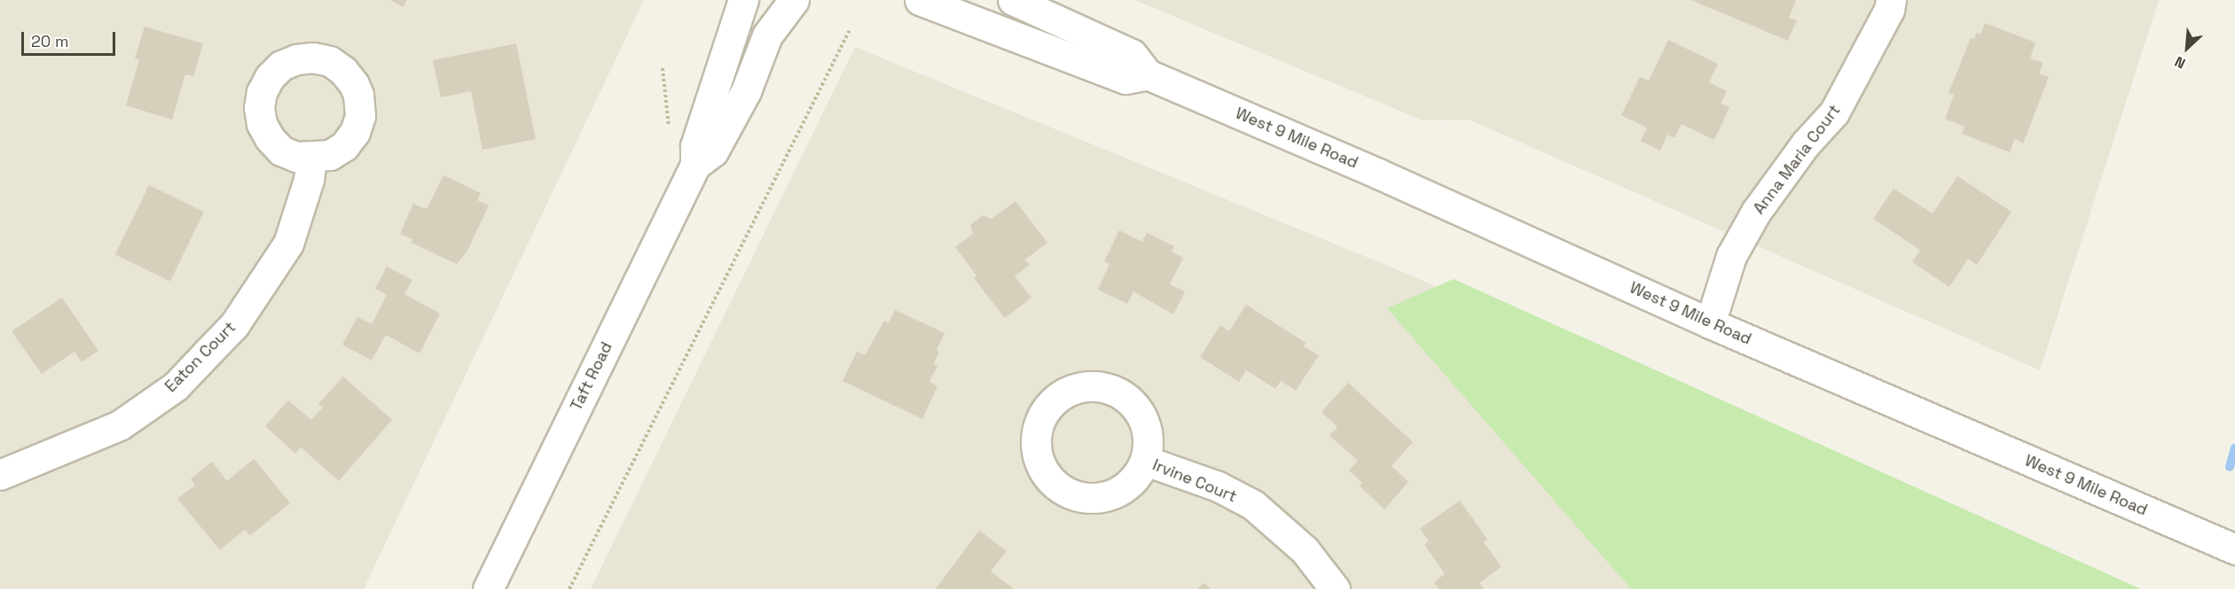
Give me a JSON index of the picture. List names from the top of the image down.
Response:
{
  "streets": {
    "street": [
      "West 9 Mile Road",
      "Anna Maria Court",
      "Eaton Court",
      "Taft Road",
      "Irvine Court"
    ]
  },
  "crossings": [
    ["West 9 Mile Road", "Anna Maria Court"]
  ],
  "scale_bar": "20 m",
  "north": "bottom left"
}
